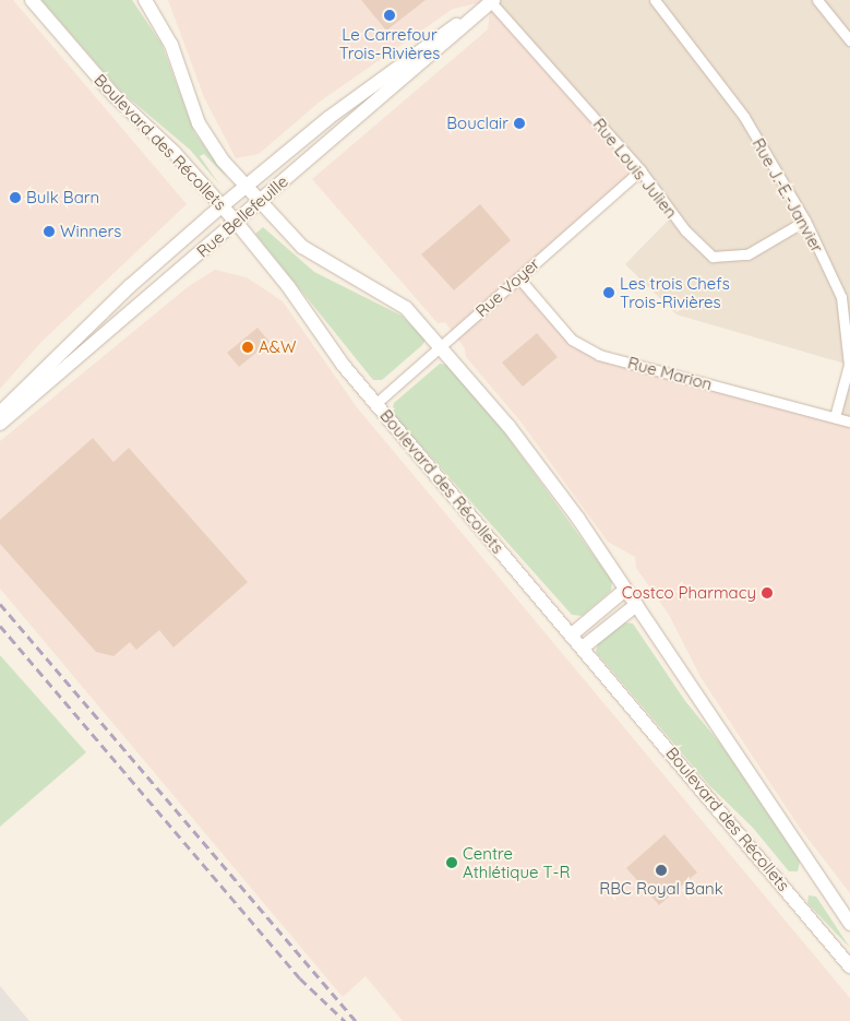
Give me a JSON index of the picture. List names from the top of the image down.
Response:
{
  "streets": {
    "main road": ["Boulevard des Récollets", "Rue Bellefeuille"],
    "street": [
      "Rue Louis Julien",
      "Rue J.-E.-Janvier",
      "Rue Voyer",
      "Rue Marion"
    ]
  },
  "crossings": [
    ["Boulevard des Récollets", "Rue Bellefeuille"],
    ["Boulevard des Récollets", "Rue Voyer"],
    ["Rue Louis Julien", "Rue J.-E.-Janvier"],
    ["Rue Louis Julien", "Rue Bellefeuille"],
    ["Rue Louis Julien", "Rue Voyer"],
    ["Rue J.-E.-Janvier", "Rue Marion"],
    ["Rue Voyer", "Rue Marion"]
  ],
  "places": [
    "Le Carrefour Trois-Rivières",
    "Bouclair",
    "Bulk Barn",
    "Winners",
    "Les trois Chefs Trois-Rivières",
    "A&W",
    "Costco Pharmacy",
    "Centre Athlétique T-R",
    "RBC Royal Bank"
  ]
}
